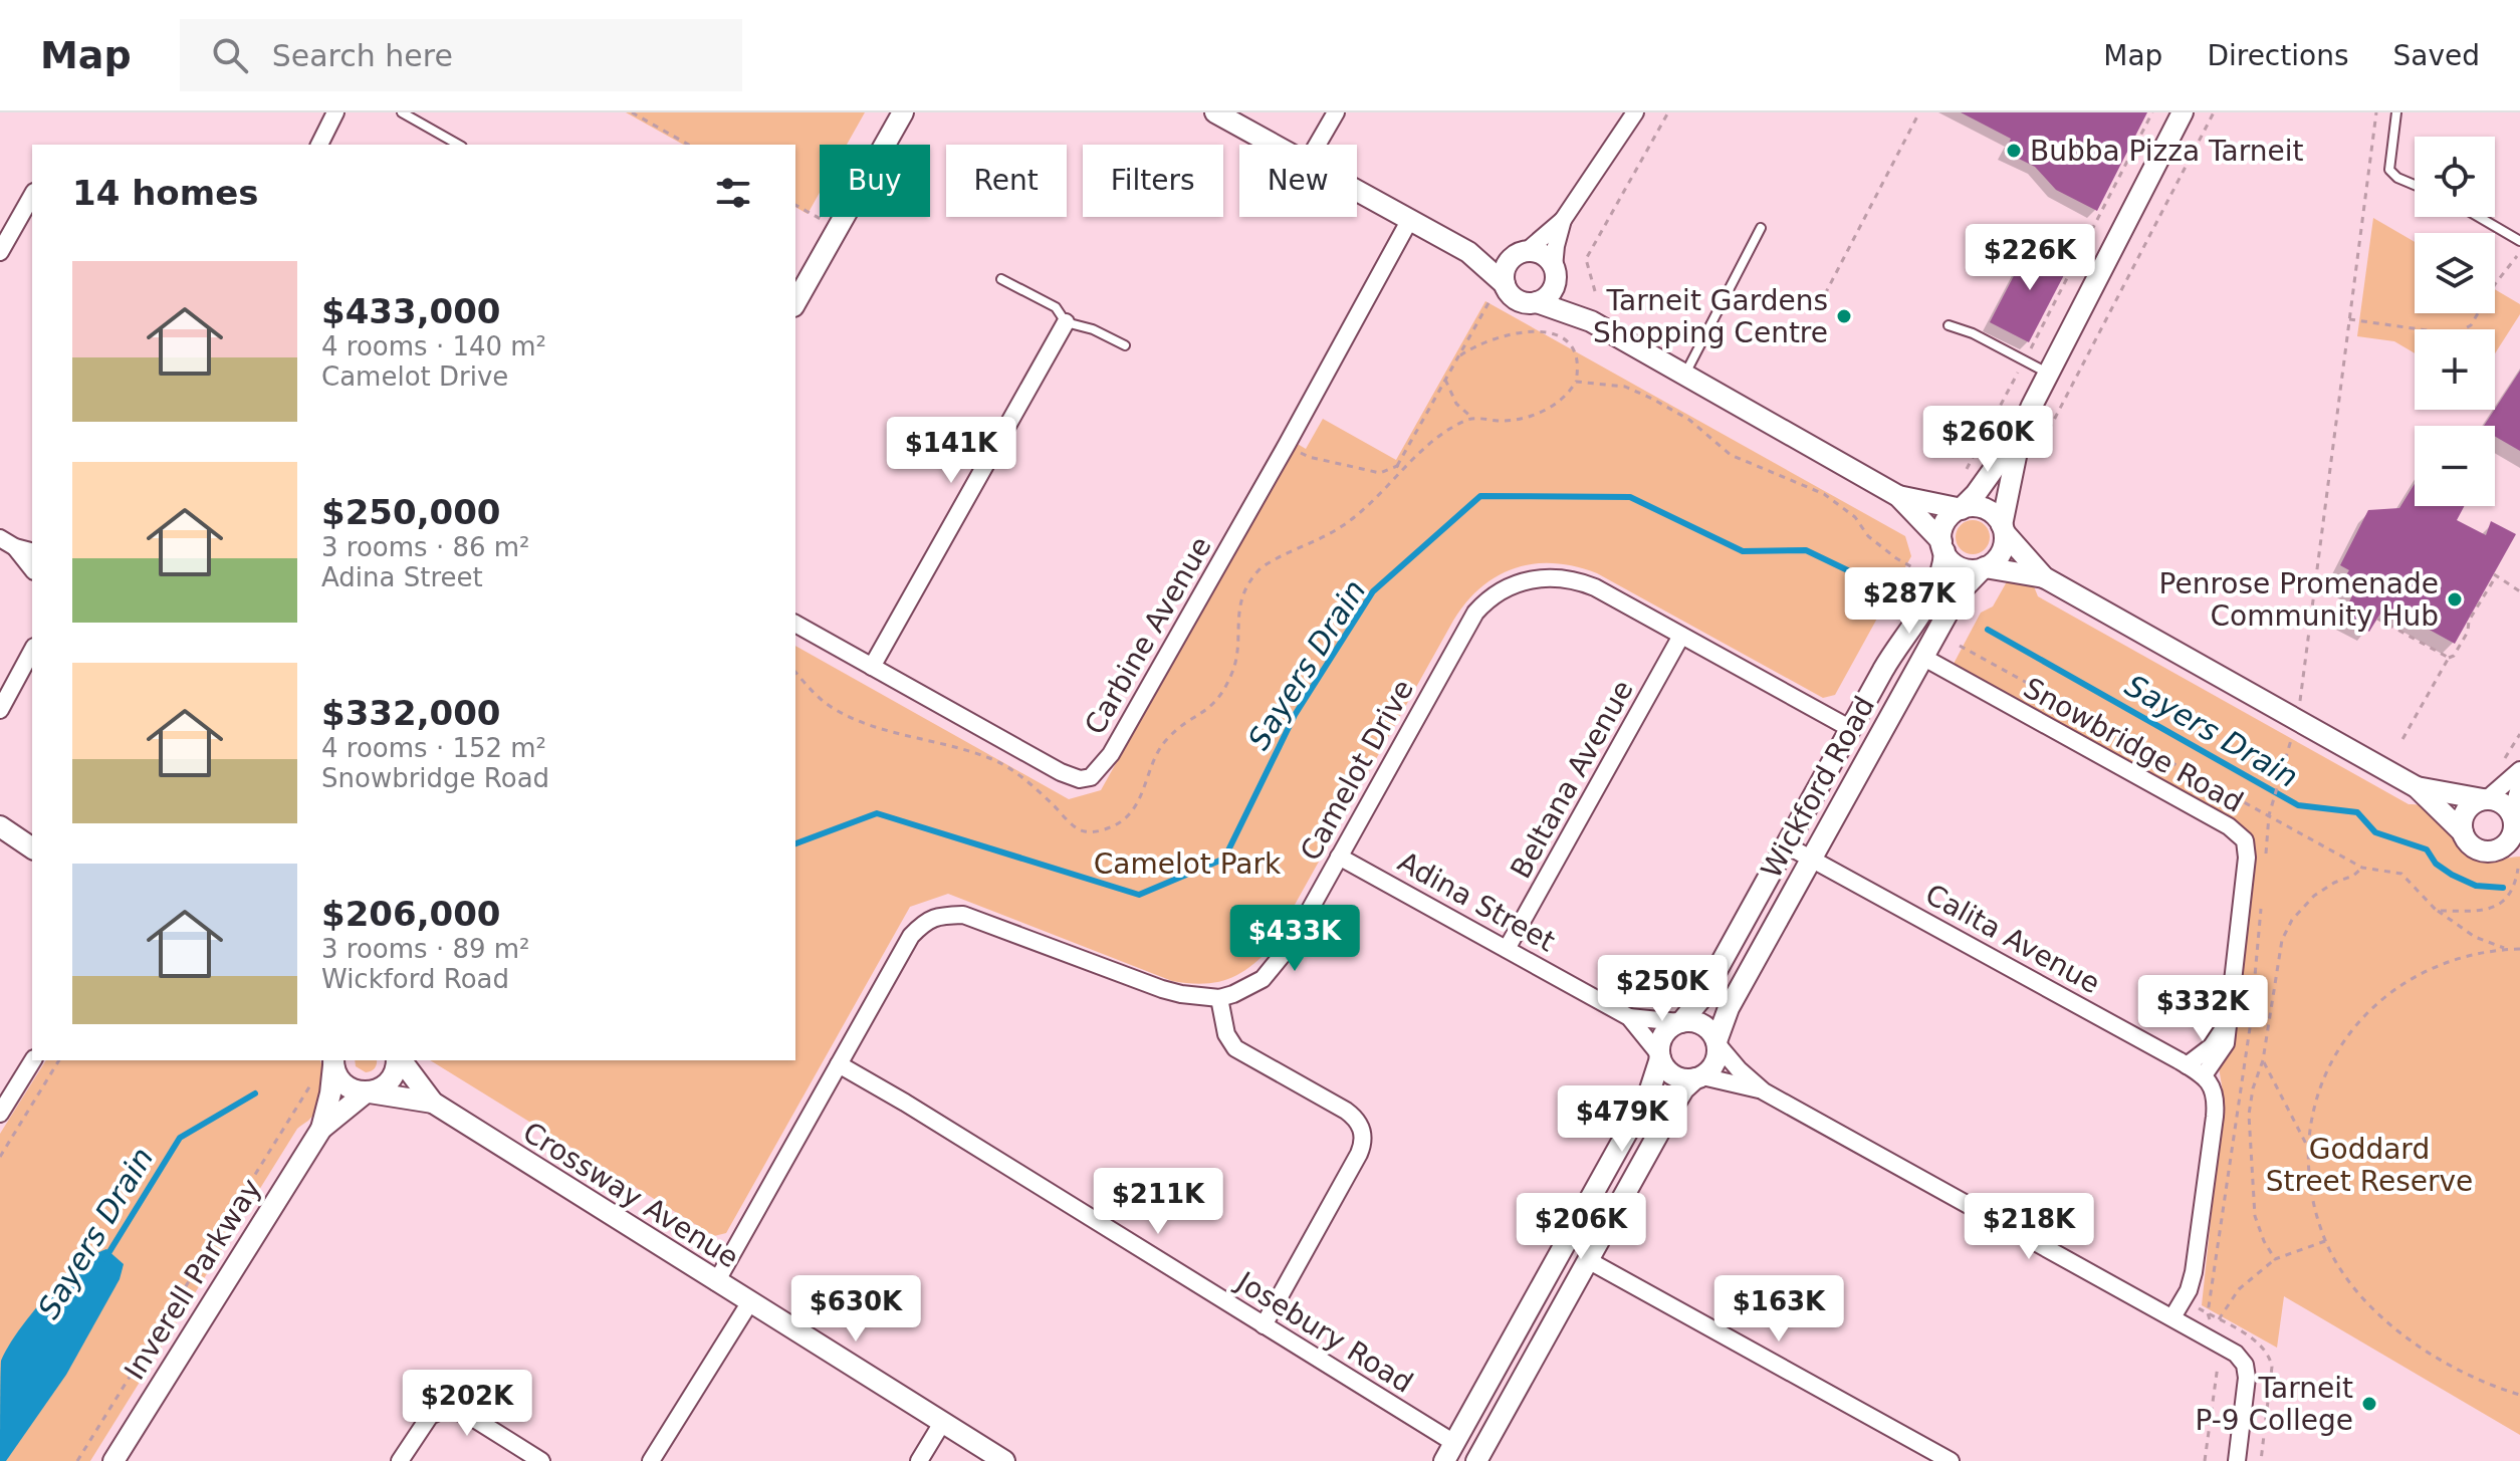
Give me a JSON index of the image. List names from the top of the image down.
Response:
{
  "streets": {
    "street": [
      "Carbine Avenue",
      "Snowbridge Road",
      "Camelot Drive",
      "Beltana Avenue",
      "Wickford Road",
      "Adina Street",
      "Calita Avenue",
      "Crossway Avenue",
      "Inverell Parkway",
      "Josebury Road"
    ]
  },
  "crossings": [
    ["Snowbridge Road", "Wickford Road"],
    ["Snowbridge Road", "Calita Avenue"],
    ["Camelot Drive", "Beltana Avenue"],
    ["Camelot Drive", "Wickford Road"],
    ["Camelot Drive", "Adina Street"],
    ["Beltana Avenue", "Adina Street"],
    ["Wickford Road", "Adina Street"],
    ["Wickford Road", "Calita Avenue"],
    ["Crossway Avenue", "Inverell Parkway"]
  ],
  "water": ["Sayers Drain"],
  "parks": ["Camelot Park", "Goddard Street Reserve"],
  "places": [
    "Bubba Pizza Tarneit",
    "Tarneit Gardens Shopping Centre",
    "Penrose Promenade Community Hub",
    "Tarneit P-9 College"
  ],
  "page": {
    "header": "Map",
    "search": "Search here",
    "nav": ["Map", "Directions", "Saved"],
    "map_buttons": ["+", "−"],
    "chip": [
      "Buy",
      "Rent",
      "Filters",
      "New"
    ],
    "heading": "14 homes",
    "price": [
      "$226K",
      "$260K",
      "$141K",
      "$287K",
      "$433K",
      "$250K",
      "$332K",
      "$479K",
      "$211K",
      "$206K",
      "$218K",
      "$630K",
      "$163K",
      "$202K"
    ],
    "list": [
      {
        "name": "$433,000",
        "note": "4 rooms · 140 m² · Camelot Drive"
      },
      {
        "name": "$250,000",
        "note": "3 rooms · 86 m² · Adina Street"
      },
      {
        "name": "$332,000",
        "note": "4 rooms · 152 m² · Snowbridge Road"
      },
      {
        "name": "$206,000",
        "note": "3 rooms · 89 m² · Wickford Road"
      }
    ]
  }
}
